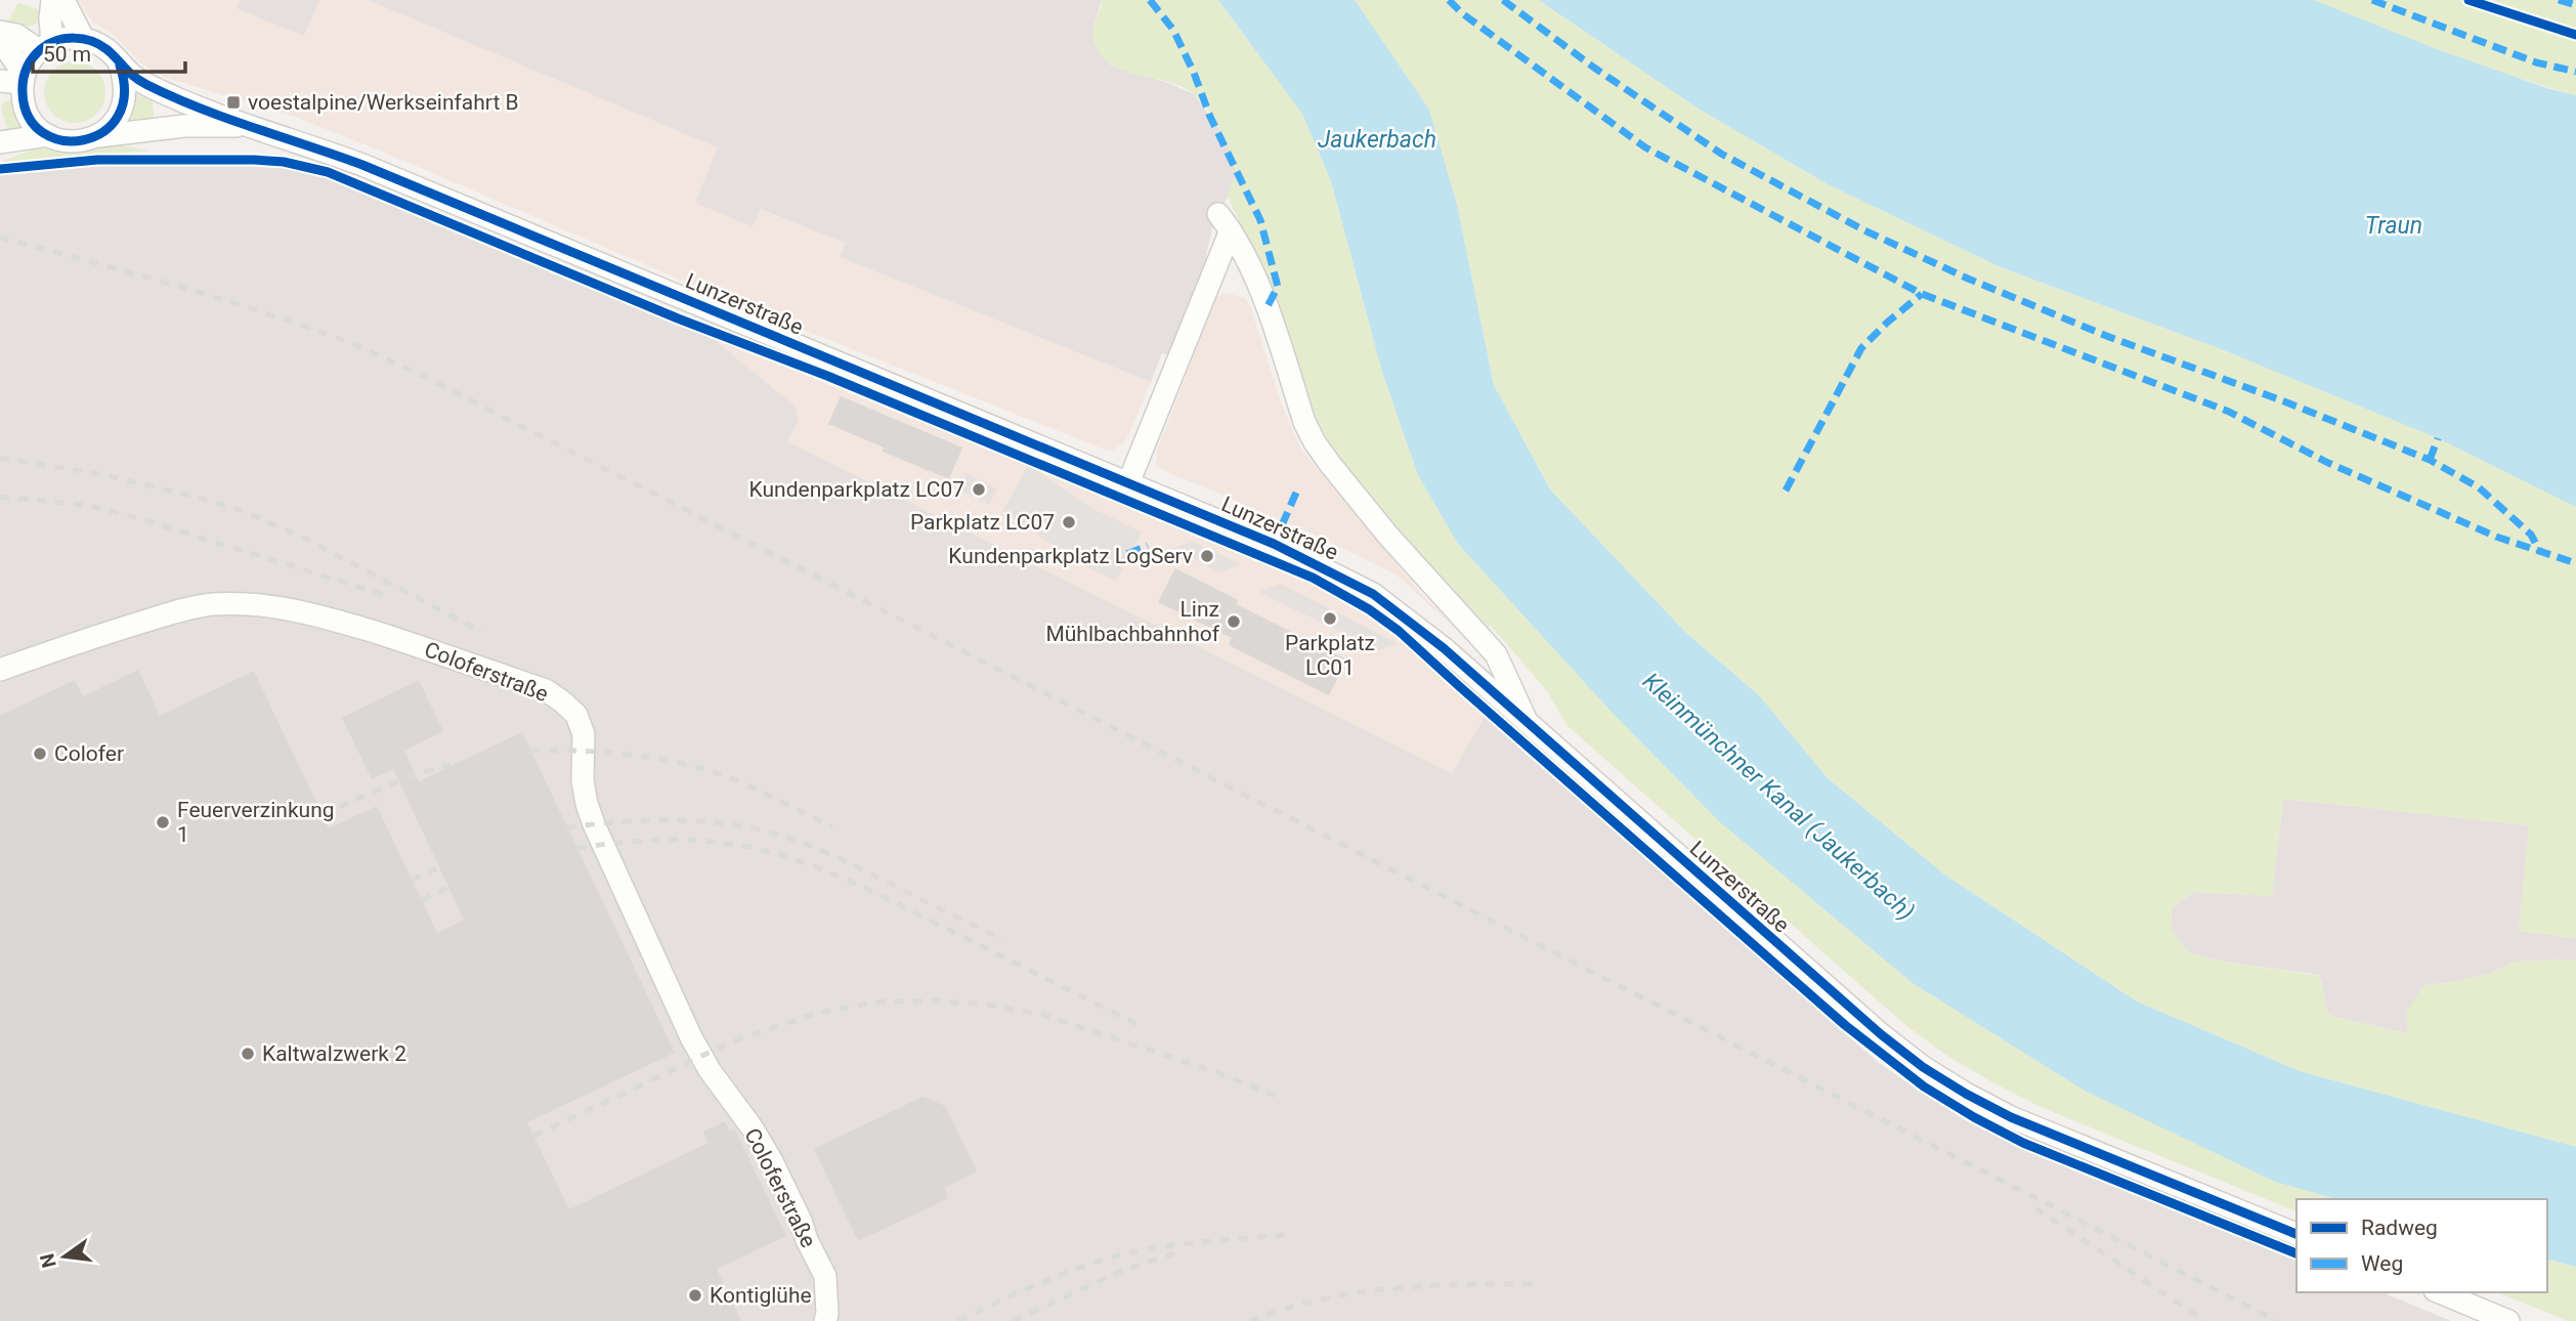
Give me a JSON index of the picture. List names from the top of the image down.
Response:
{
  "streets": {
    "street": ["Lunzerstraße", "Coloferstraße"]
  },
  "water": ["Jaukerbach", "Traun", "Kleinmünchner Kanal (Jaukerbach)"],
  "places": {
    "transit": ["voestalpine/Werkseinfahrt B"],
    "other": [
      "Kundenparkplatz LC07",
      "Parkplatz LC07",
      "Kundenparkplatz LogServ",
      "Parkplatz LC01",
      "Linz Mühlbachbahnhof",
      "Colofer",
      "Feuerverzinkung 1",
      "Kaltwalzwerk 2",
      "Kontiglühe"
    ]
  },
  "legend": ["Radweg", "Weg"],
  "scale_bar": "50 m",
  "north": "left"
}
